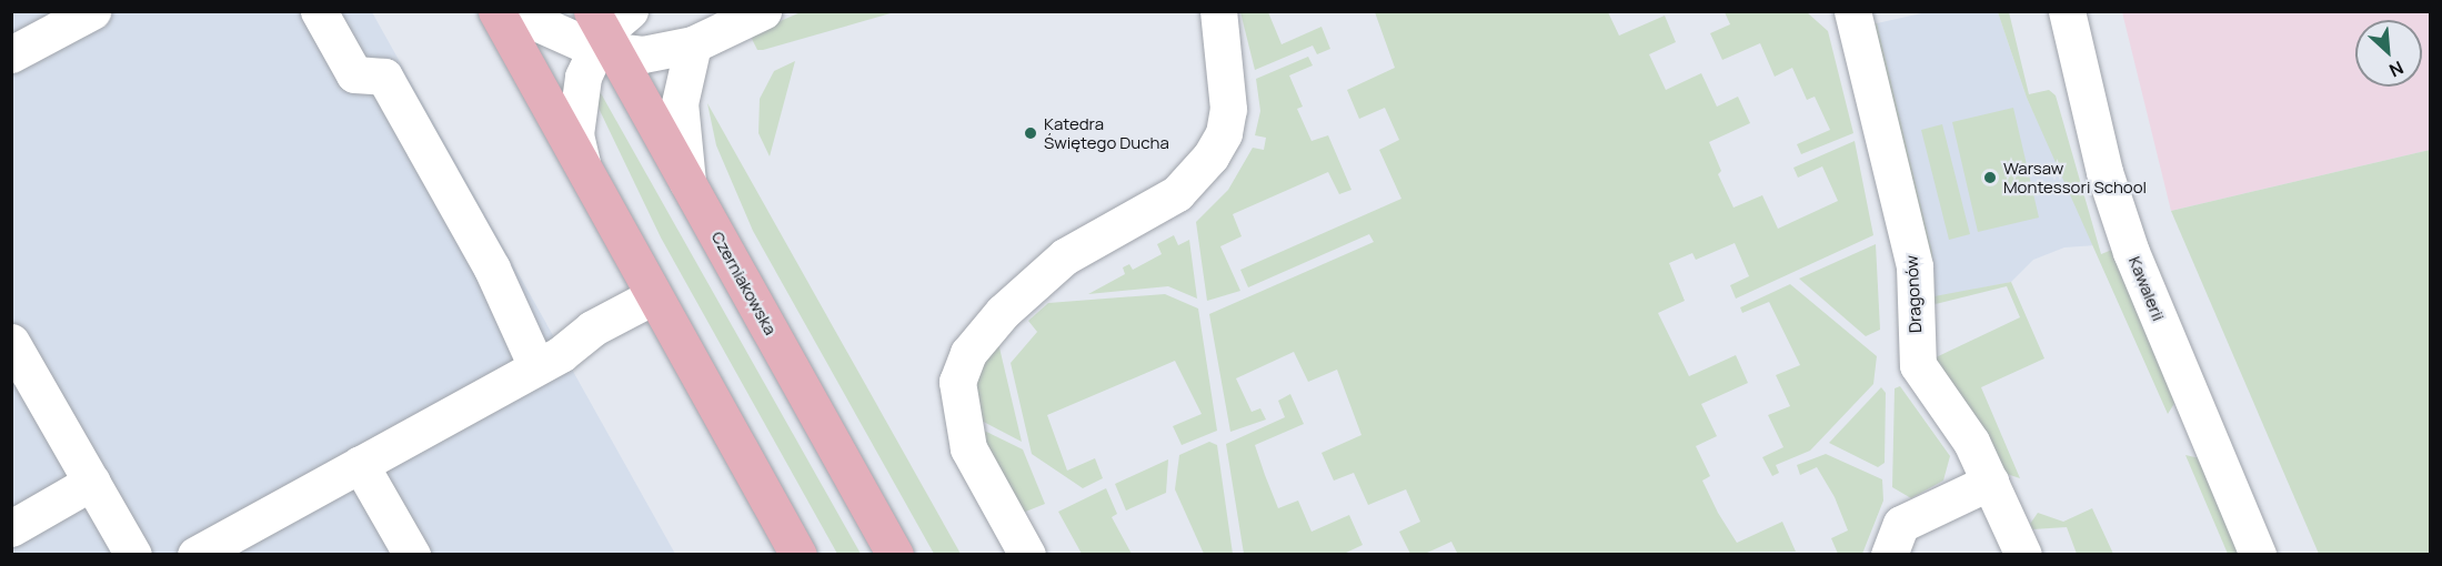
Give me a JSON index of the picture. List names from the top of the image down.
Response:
{
  "streets": {
    "main road": ["Czerniakowska"],
    "street": ["Kawalerii", "Dragonów"]
  },
  "places": ["Katedra Świętego Ducha", "Warsaw Montessori School"],
  "north": "bottom right"
}
